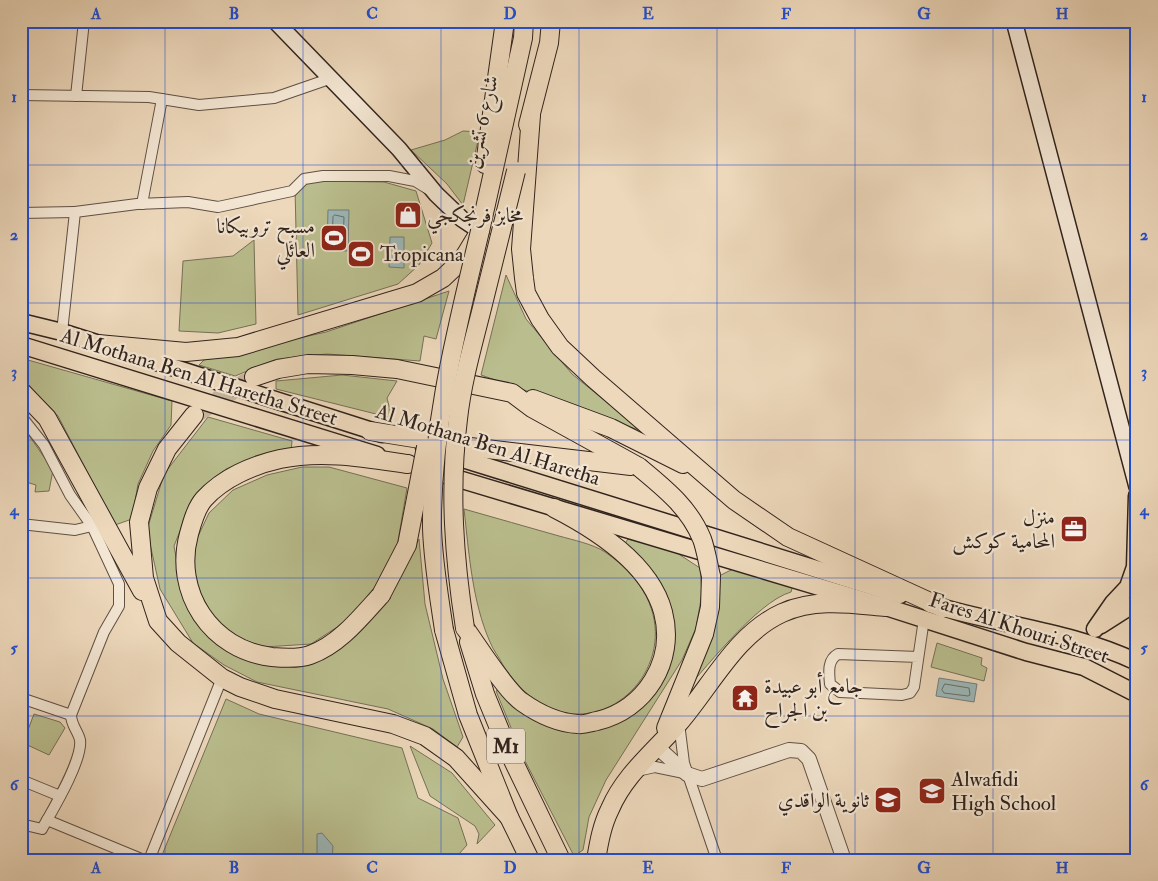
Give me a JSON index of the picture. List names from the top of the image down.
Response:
{
  "streets": {
    "highway": ["شارع 6 تشرين", "M1"],
    "main road": ["Al Mothana Ben Al Haretha Street", "Al Mothana Ben Al Haretha", "Fares Al Khouri Street"]
  },
  "crossings": [
    ["شارع 6 تشرين", "M1"],
    ["Al Mothana Ben Al Haretha Street", "Fares Al Khouri Street"],
    ["Al Mothana Ben Al Haretha", "Fares Al Khouri Street"]
  ],
  "places": {
    "shop": ["مخابز فرنجكجي"],
    "sports": ["مسبح تروبيكانا العائلي", "Tropicana"],
    "office": ["منزل المحامية كوكش"],
    "temple": ["جامع أبو عبيدة بن الجراح"],
    "school or university": ["Alwafidi High School", "ثانوية الواقدي"]
  },
  "grid": {
    "columns": [
      "A",
      "B",
      "C",
      "D",
      "E",
      "F",
      "G",
      "H"
    ],
    "rows": [
      "1",
      "2",
      "3",
      "4",
      "5",
      "6"
    ]
  }
}
